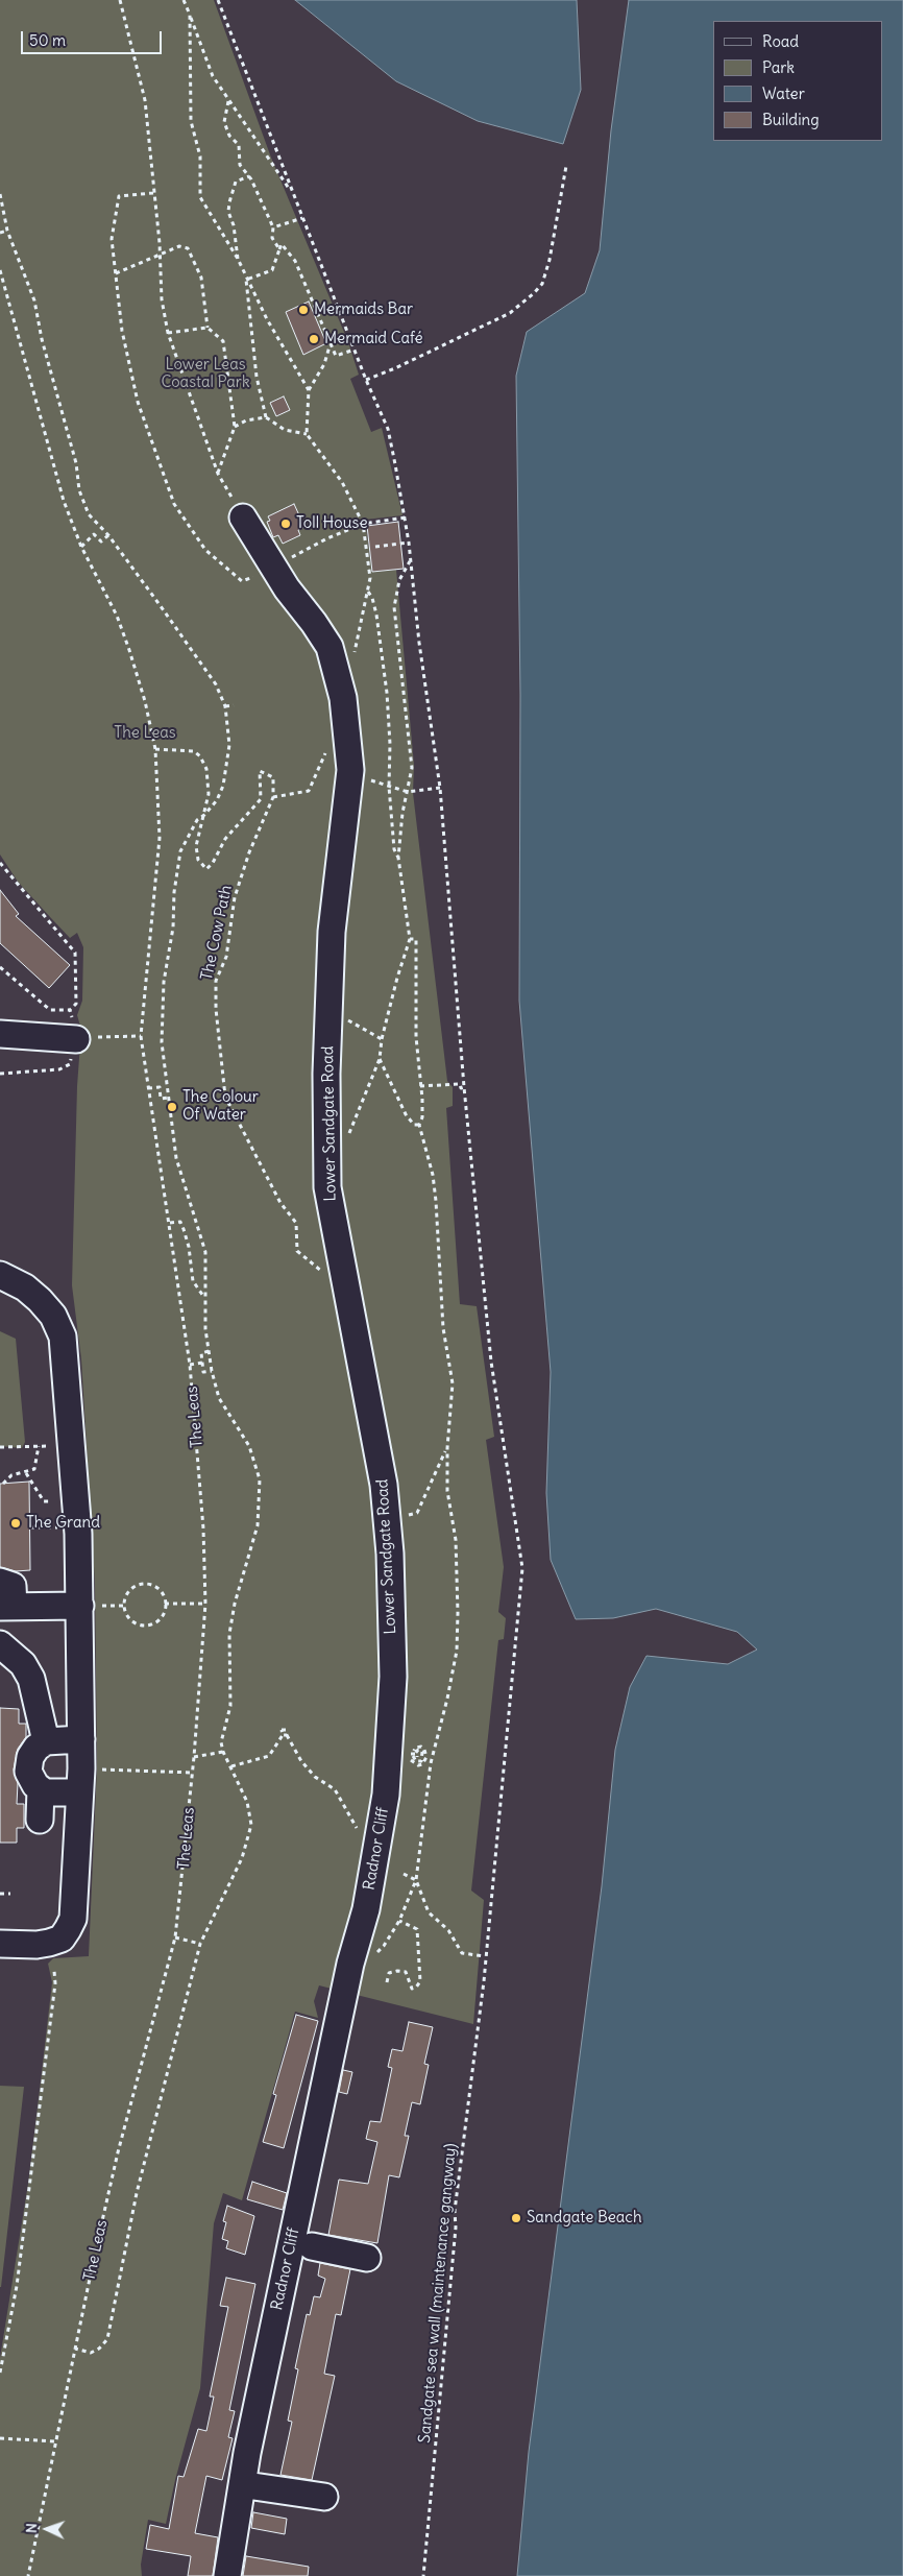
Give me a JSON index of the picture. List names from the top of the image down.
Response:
{
  "streets": {
    "street": ["Lower Sandgate Road", "Radnor Cliff"],
    "path": ["The Cow Path", "The Leas", "Sandgate sea wall (maintenance gangway)"]
  },
  "crossings": [
    ["The Cow Path", "Lower Sandgate Road"],
    ["Lower Sandgate Road", "Radnor Cliff"]
  ],
  "parks": ["Lower Leas Coastal Park", "The Leas"],
  "places": [
    "Mermaids Bar",
    "Mermaid Café",
    "Toll House",
    "The Colour Of Water",
    "The Grand",
    "Sandgate Beach"
  ],
  "legend": [
    "Road",
    "Park",
    "Water",
    "Building"
  ],
  "scale_bar": "50 m",
  "north": "left"
}
